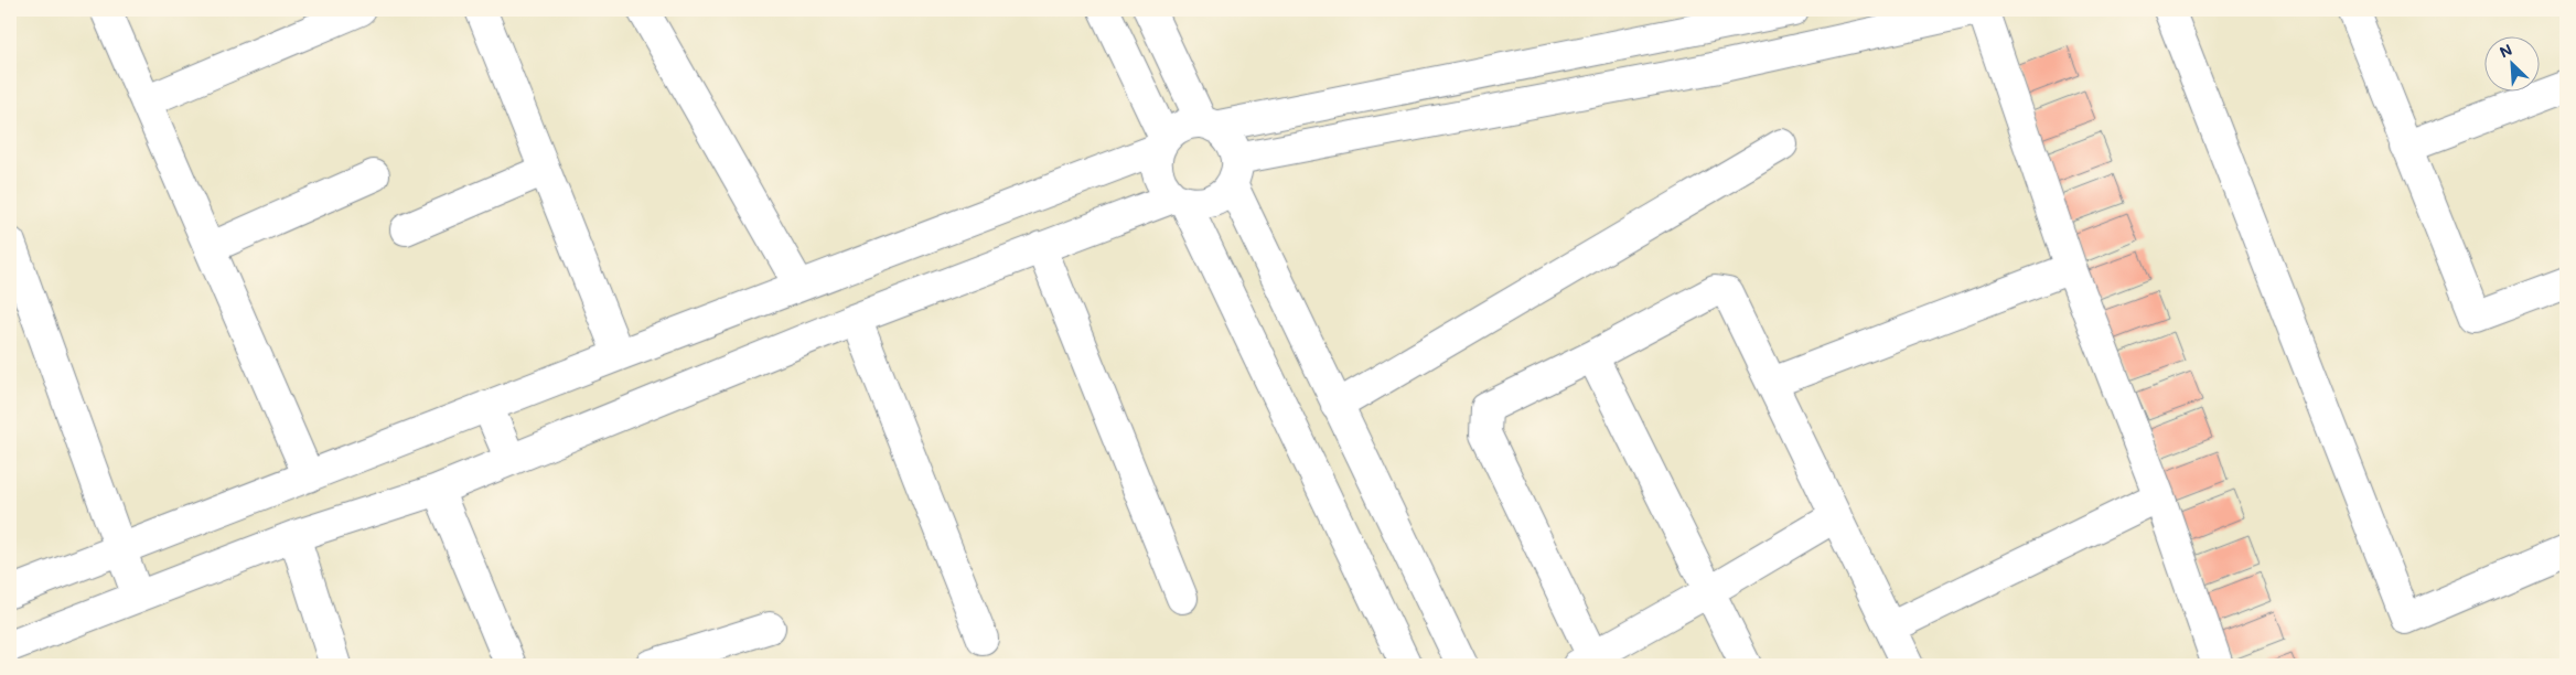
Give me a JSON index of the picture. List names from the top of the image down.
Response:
{
  "north": "top left"
}
